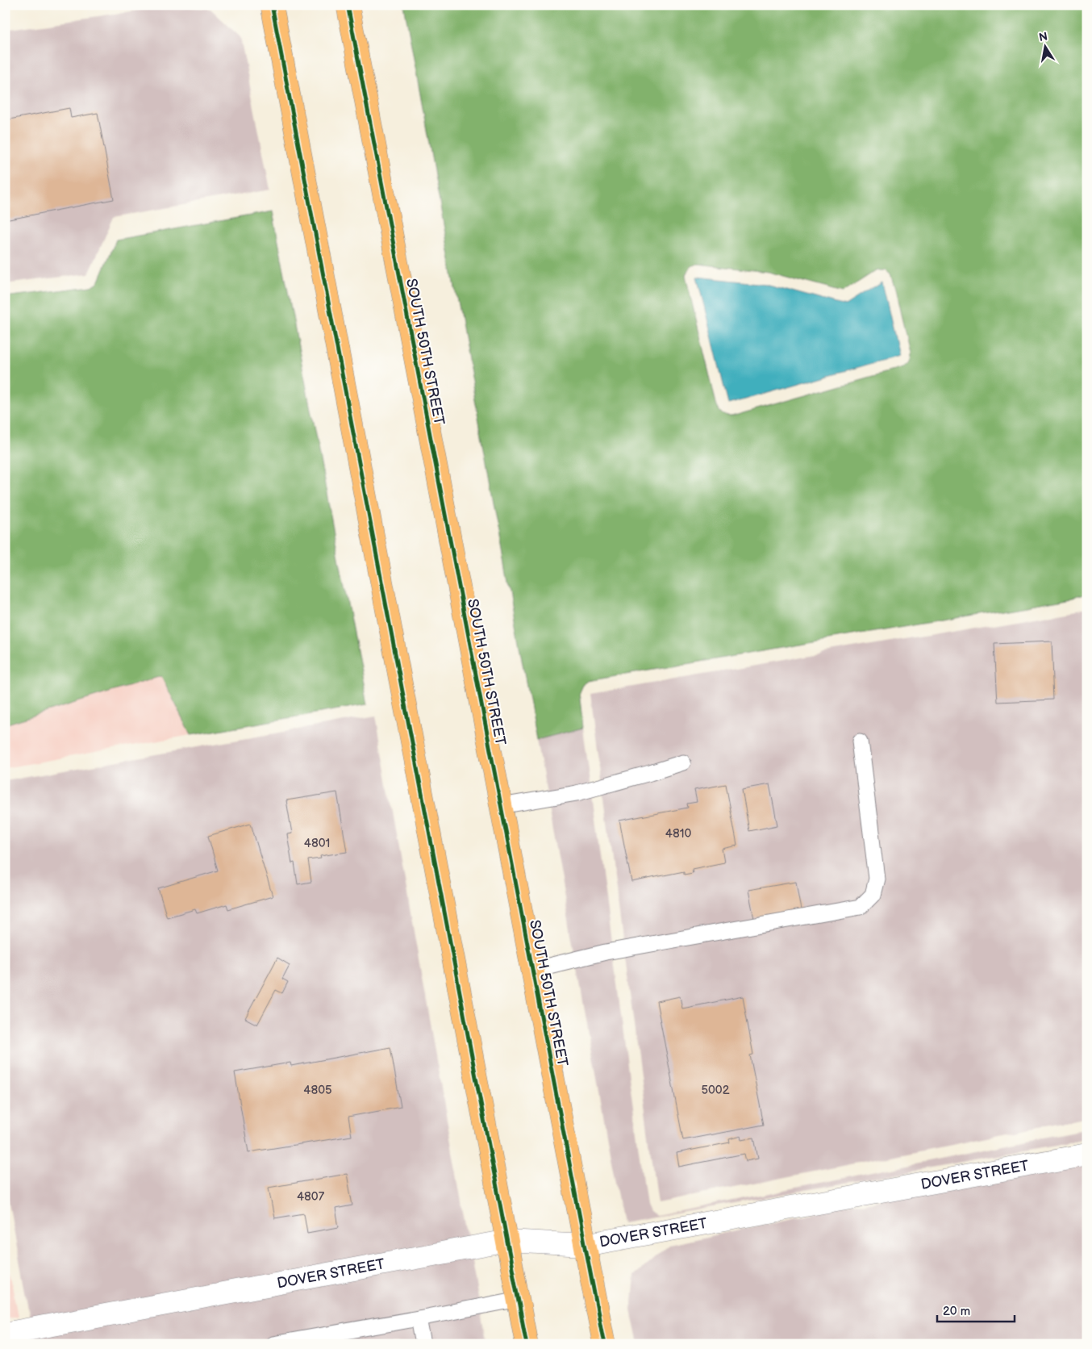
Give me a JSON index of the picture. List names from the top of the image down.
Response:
{
  "streets": {
    "main road": ["SOUTH 50TH STREET"],
    "street": ["DOVER STREET"]
  },
  "crossings": [
    ["SOUTH 50TH STREET", "DOVER STREET"]
  ],
  "house_numbers": [
    "4810",
    "4801",
    "4805",
    "5002",
    "4807"
  ],
  "scale_bar": "20 m",
  "north": "top"
}
